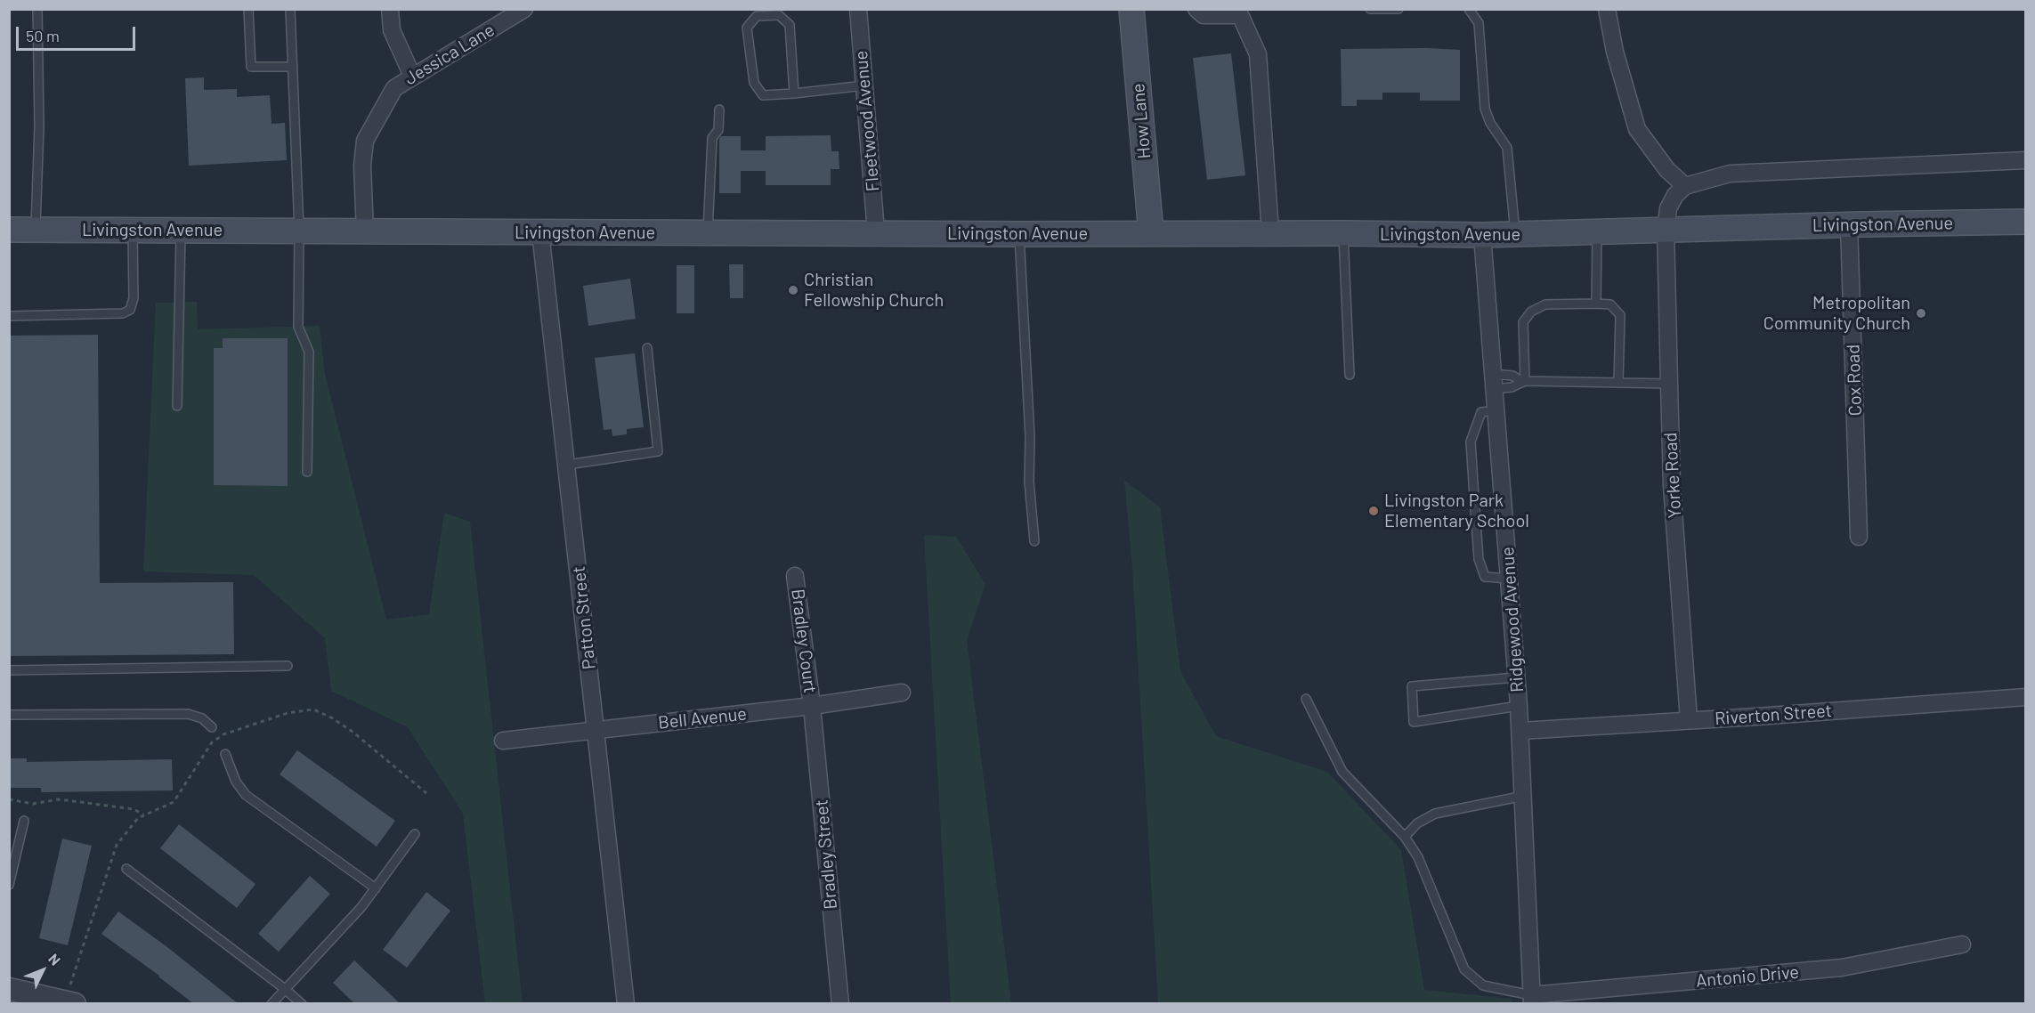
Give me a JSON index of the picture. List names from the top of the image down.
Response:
{
  "streets": {
    "main road": ["How Lane", "Livingston Avenue"],
    "street": [
      "Jessica Lane",
      "Fleetwood Avenue",
      "Cox Road",
      "Yorke Road",
      "Patton Street",
      "Ridgewood Avenue",
      "Bradley Court",
      "Riverton Street",
      "Bell Avenue",
      "Bradley Street",
      "Antonio Drive"
    ]
  },
  "crossings": [
    ["Jessica Lane", "Livingston Avenue"],
    ["Fleetwood Avenue", "Livingston Avenue"],
    ["How Lane", "Livingston Avenue"],
    ["Livingston Avenue", "Cox Road"],
    ["Livingston Avenue", "Yorke Road"],
    ["Livingston Avenue", "Patton Street"],
    ["Livingston Avenue", "Ridgewood Avenue"],
    ["Yorke Road", "Riverton Street"],
    ["Patton Street", "Bell Avenue"],
    ["Ridgewood Avenue", "Riverton Street"],
    ["Ridgewood Avenue", "Antonio Drive"],
    ["Bradley Court", "Bell Avenue"],
    ["Bradley Court", "Bradley Street"],
    ["Bell Avenue", "Bradley Street"]
  ],
  "places": ["Christian Fellowship Church", "Metropolitan Community Church", "Livingston Park Elementary School"],
  "scale_bar": "50 m",
  "north": "top right"
}
